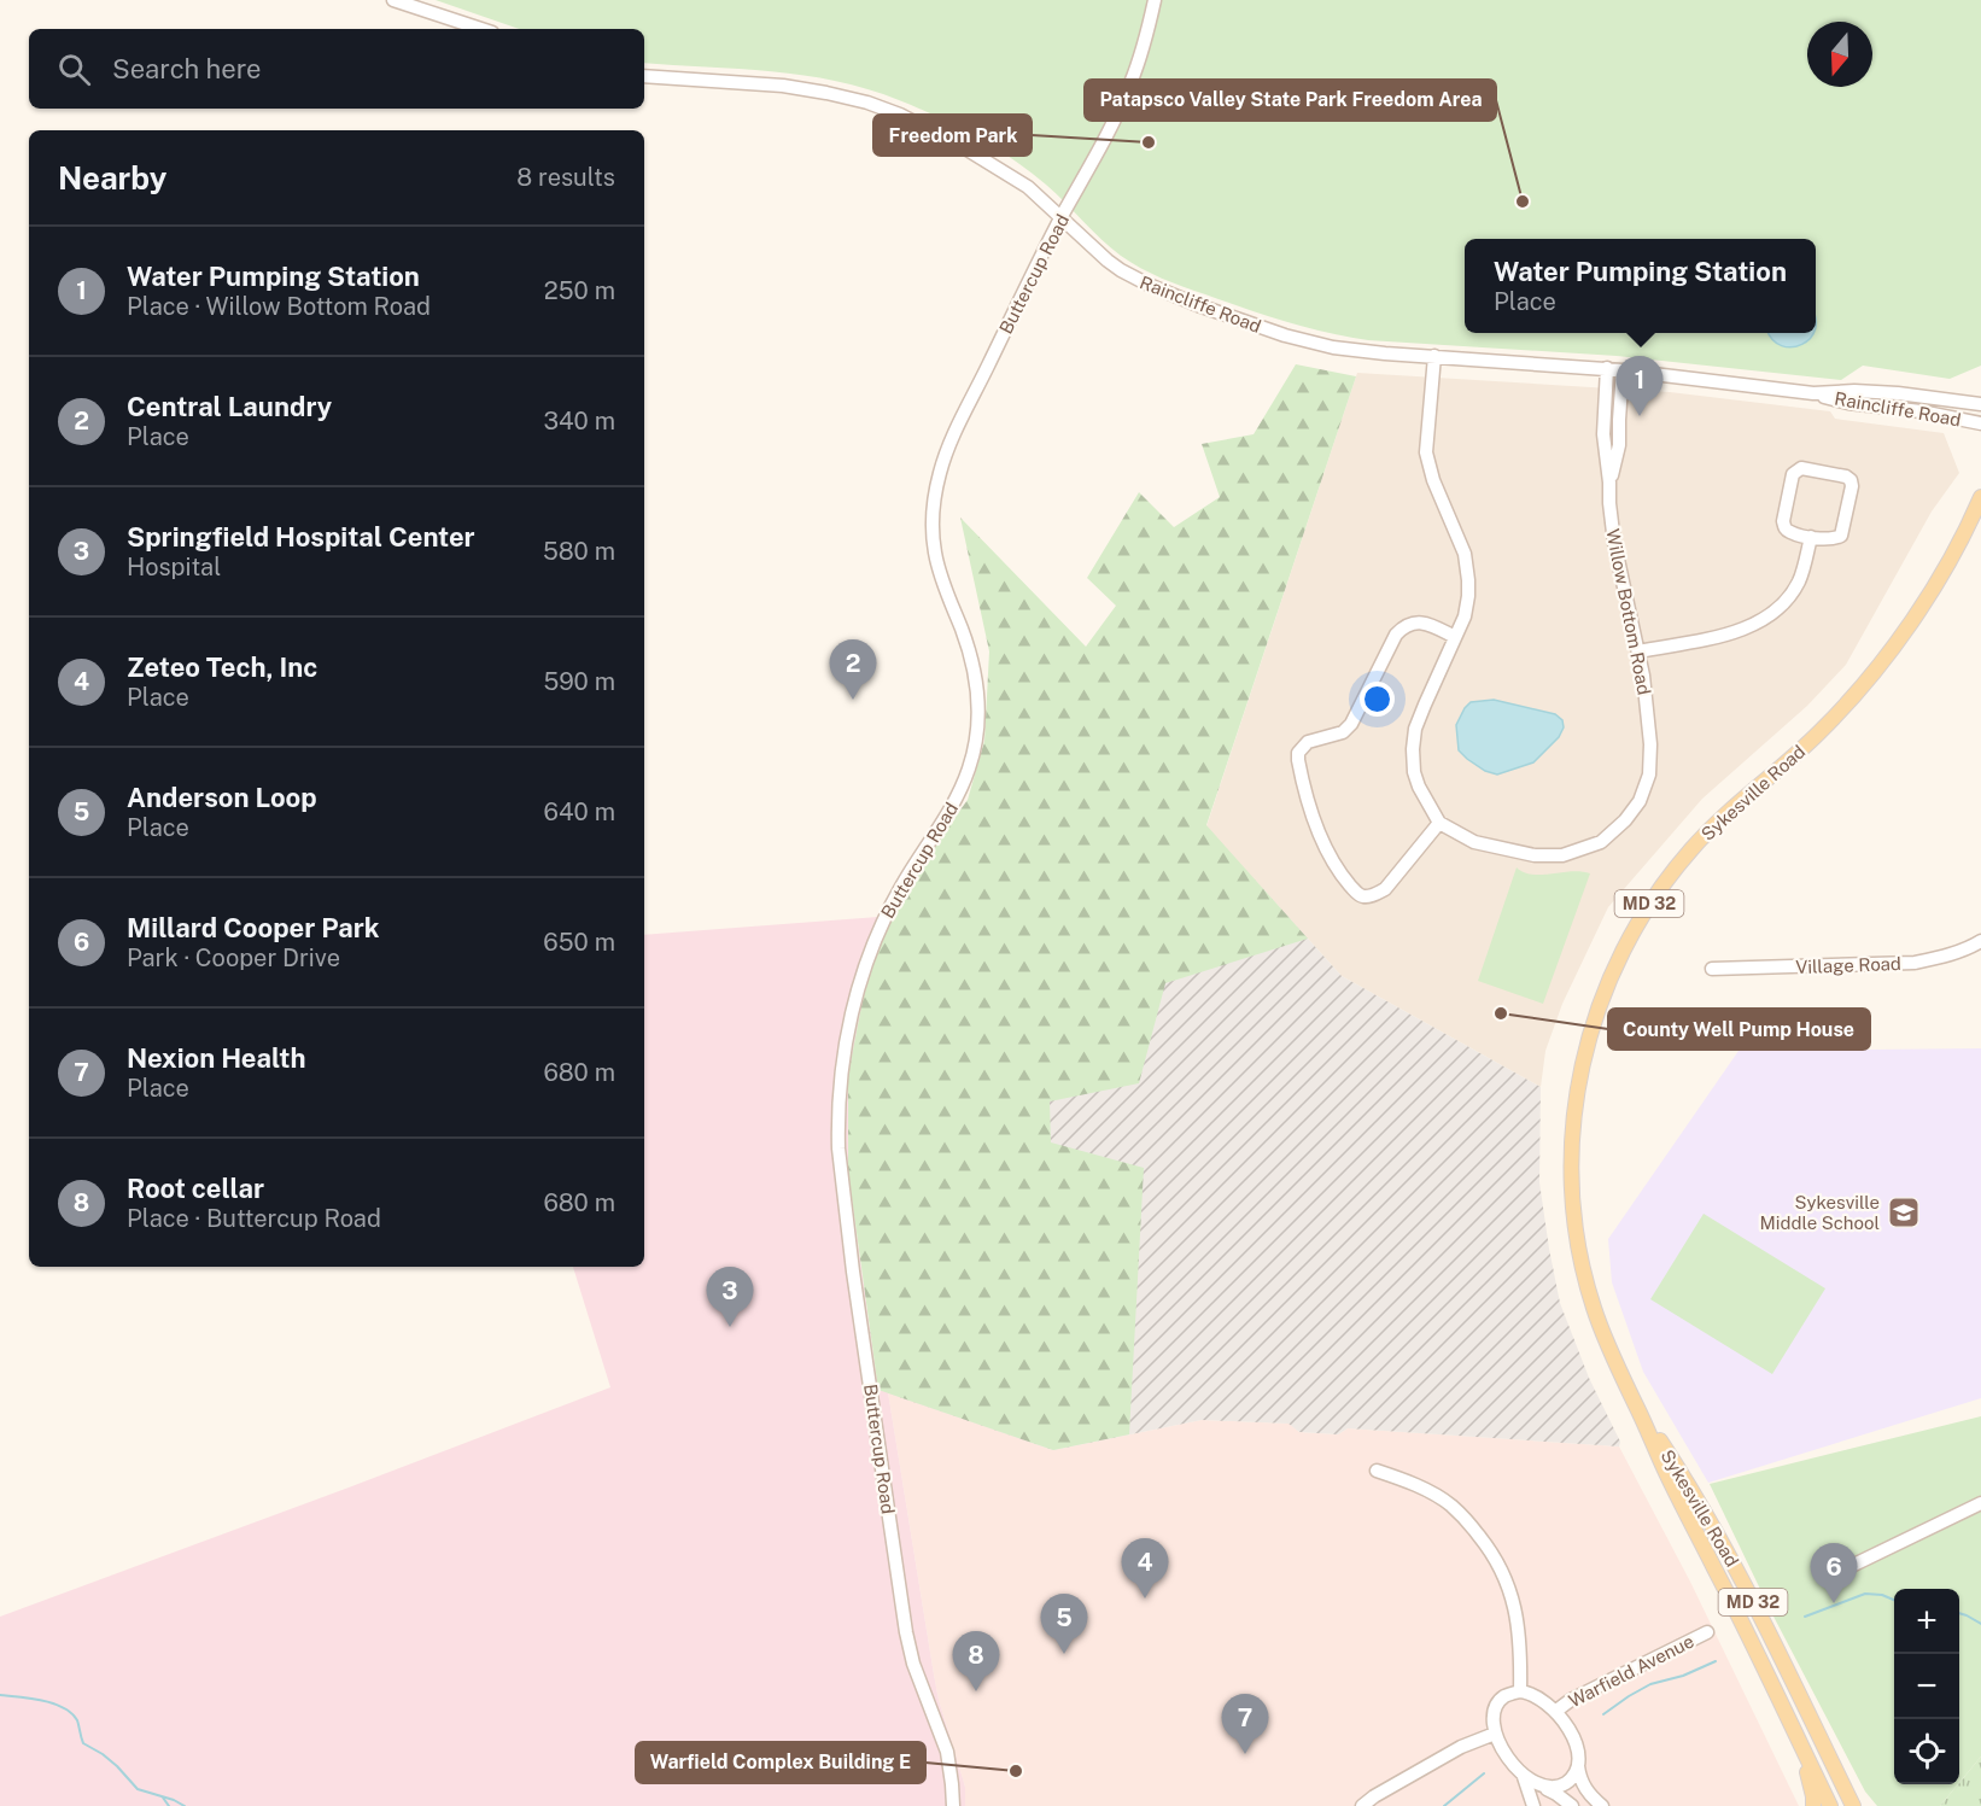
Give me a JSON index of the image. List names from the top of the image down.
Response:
{
  "streets": {
    "main road": ["Sykesville Road", "MD 32"],
    "street": [
      "Buttercup Road",
      "Raincliffe Road",
      "Willow Bottom Road",
      "Village Road",
      "Warfield Avenue"
    ]
  },
  "crossings": [
    ["Buttercup Road", "Raincliffe Road"],
    ["Raincliffe Road", "Willow Bottom Road"]
  ],
  "places": {
    "other": [
      "Freedom Park",
      "Patapsco Valley State Park Freedom Area",
      "County Well Pump House",
      "Warfield Complex Building E"
    ],
    "school or university": ["Sykesville Middle School"]
  },
  "north": "bottom",
  "page": {
    "search": "Search here",
    "heading": ["Nearby", "8 results"],
    "list": [
      {
        "mark": "1",
        "name": "Water Pumping Station",
        "note": "Place · Willow Bottom Road",
        "value": "250 m"
      },
      {
        "mark": "2",
        "name": "Central Laundry",
        "note": "Place",
        "value": "340 m"
      },
      {
        "mark": "3",
        "name": "Springfield Hospital Center",
        "note": "Hospital",
        "value": "580 m"
      },
      {
        "mark": "4",
        "name": "Zeteo Tech, Inc",
        "note": "Place",
        "value": "590 m"
      },
      {
        "mark": "5",
        "name": "Anderson Loop",
        "note": "Place",
        "value": "640 m"
      },
      {
        "mark": "6",
        "name": "Millard Cooper Park",
        "note": "Park · Cooper Drive",
        "value": "650 m"
      },
      {
        "mark": "7",
        "name": "Nexion Health",
        "note": "Place",
        "value": "680 m"
      },
      {
        "mark": "8",
        "name": "Root cellar",
        "note": "Place · Buttercup Road",
        "value": "680 m"
      }
    ],
    "popup": ["Water Pumping Station", "Place"],
    "pins": [
      "1",
      "2",
      "3",
      "4",
      "6",
      "5",
      "8",
      "7"
    ],
    "map_buttons": ["+", "−"]
  }
}
